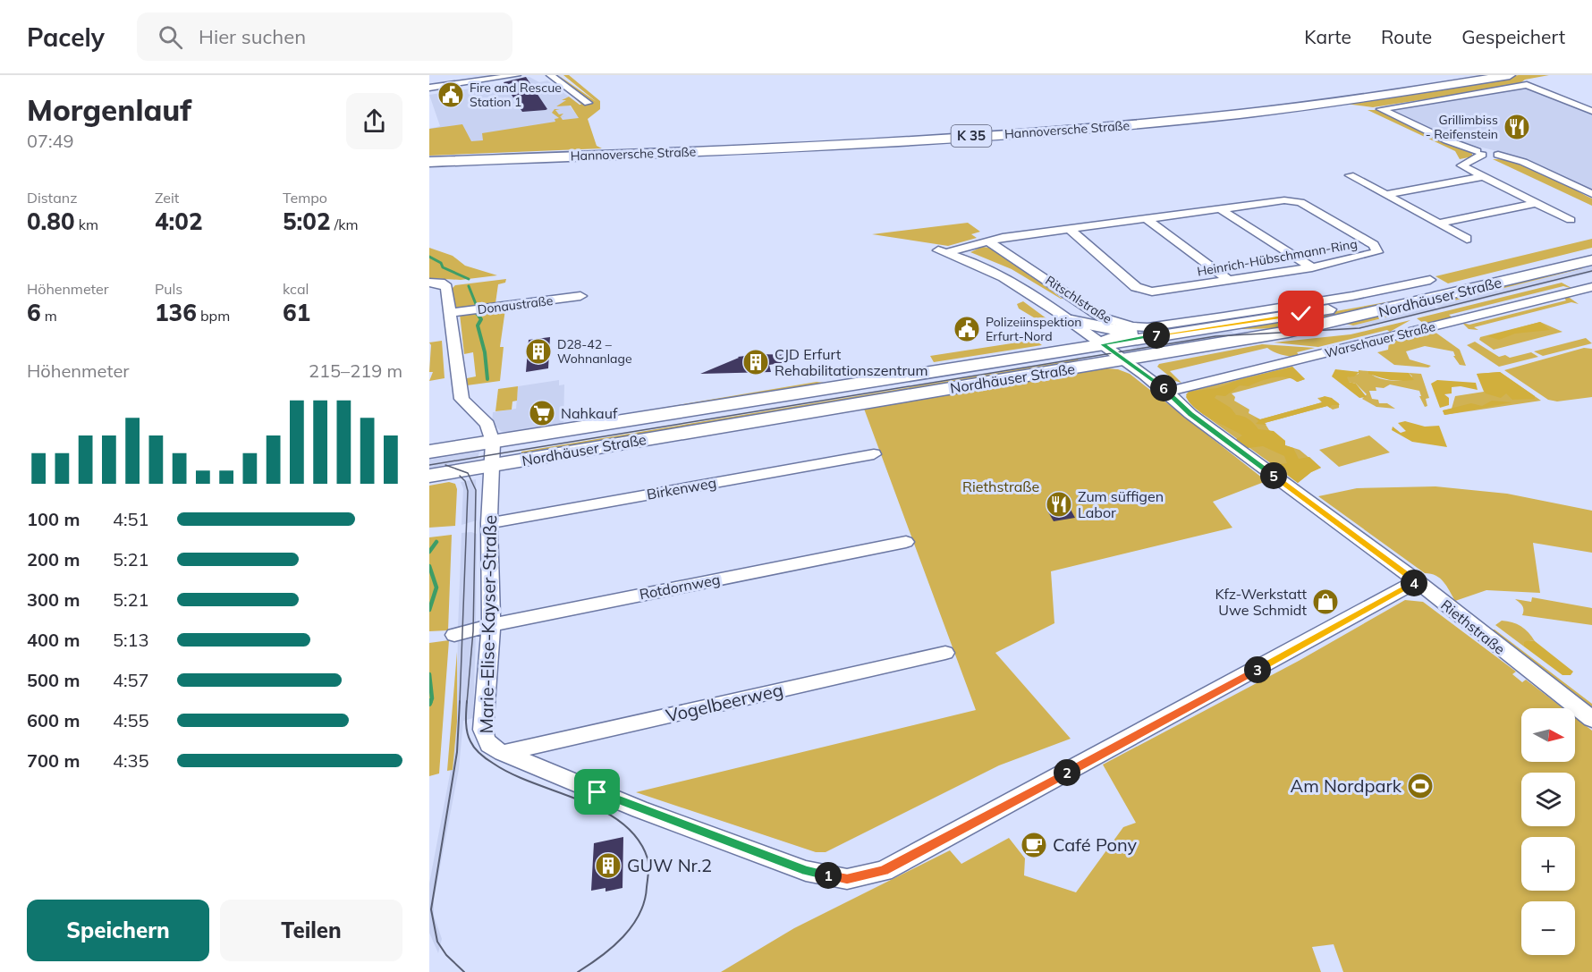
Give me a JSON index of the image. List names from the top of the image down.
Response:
{
  "streets": {
    "highway": ["Hannoversche Straße", "K 35"],
    "main road": ["Nordhäuser Straße"],
    "street": [
      "Heinrich-Hübschmann-Ring",
      "Ritschlstraße",
      "Donaustraße",
      "Warschauer Straße",
      "Birkenweg",
      "Rotdornweg",
      "Marie-Elise-Kayser-Straße",
      "Riethstraße",
      "Vogelbeerweg"
    ]
  },
  "crossings": [
    ["Heinrich-Hübschmann-Ring", "Ritschlstraße"],
    ["Nordhäuser Straße", "Ritschlstraße"],
    ["Nordhäuser Straße", "Marie-Elise-Kayser-Straße"],
    ["Nordhäuser Straße", "Riethstraße"],
    ["Ritschlstraße", "Riethstraße"],
    ["Warschauer Straße", "Riethstraße"],
    ["Birkenweg", "Marie-Elise-Kayser-Straße"],
    ["Rotdornweg", "Marie-Elise-Kayser-Straße"],
    ["Marie-Elise-Kayser-Straße", "Riethstraße"],
    ["Marie-Elise-Kayser-Straße", "Vogelbeerweg"]
  ],
  "parks": ["Riethstraße"],
  "places": {
    "public building": ["Fire and Rescue Station 1", "Polizeiinspektion Erfurt-Nord"],
    "restaurant": ["Grillimbiss - Reifenstein", "Zum süffigen Labor"],
    "building": ["D28-42 – Wohnanlage", "CJD Erfurt Rehabilitationszentrum", "GUW Nr.2"],
    "supermarket": ["Nahkauf"],
    "shop": ["Kfz-Werkstatt Uwe Schmidt"],
    "sports": ["Am Nordpark"],
    "cafe": ["Café Pony"]
  },
  "north": "right",
  "page": {
    "header": "Pacely",
    "search": "Hier suchen",
    "nav": ["Karte", "Route", "Gespeichert"],
    "heading": ["Morgenlauf", "07:49"],
    "stats": [
      ["Distanz", "0.80 km"],
      ["Zeit", "4:02"],
      ["Tempo", "5:02 /km"],
      ["Höhenmeter", "6 m"],
      ["Puls", "136 bpm"],
      ["kcal", "61"]
    ],
    "pins": [
      "7",
      "6",
      "5",
      "4",
      "3",
      "2",
      "1"
    ],
    "chart": ["Höhenmeter", "215–219 m"],
    "list": [
      {
        "name": "100 m",
        "note": "4:51"
      },
      {
        "name": "200 m",
        "note": "5:21"
      },
      {
        "name": "300 m",
        "note": "5:21"
      },
      {
        "name": "400 m",
        "note": "5:13"
      },
      {
        "name": "500 m",
        "note": "4:57"
      },
      {
        "name": "600 m",
        "note": "4:55"
      },
      {
        "name": "700 m",
        "note": "4:35"
      }
    ],
    "map_buttons": ["+", "−"],
    "buttons": ["Speichern", "Teilen"]
  }
}
